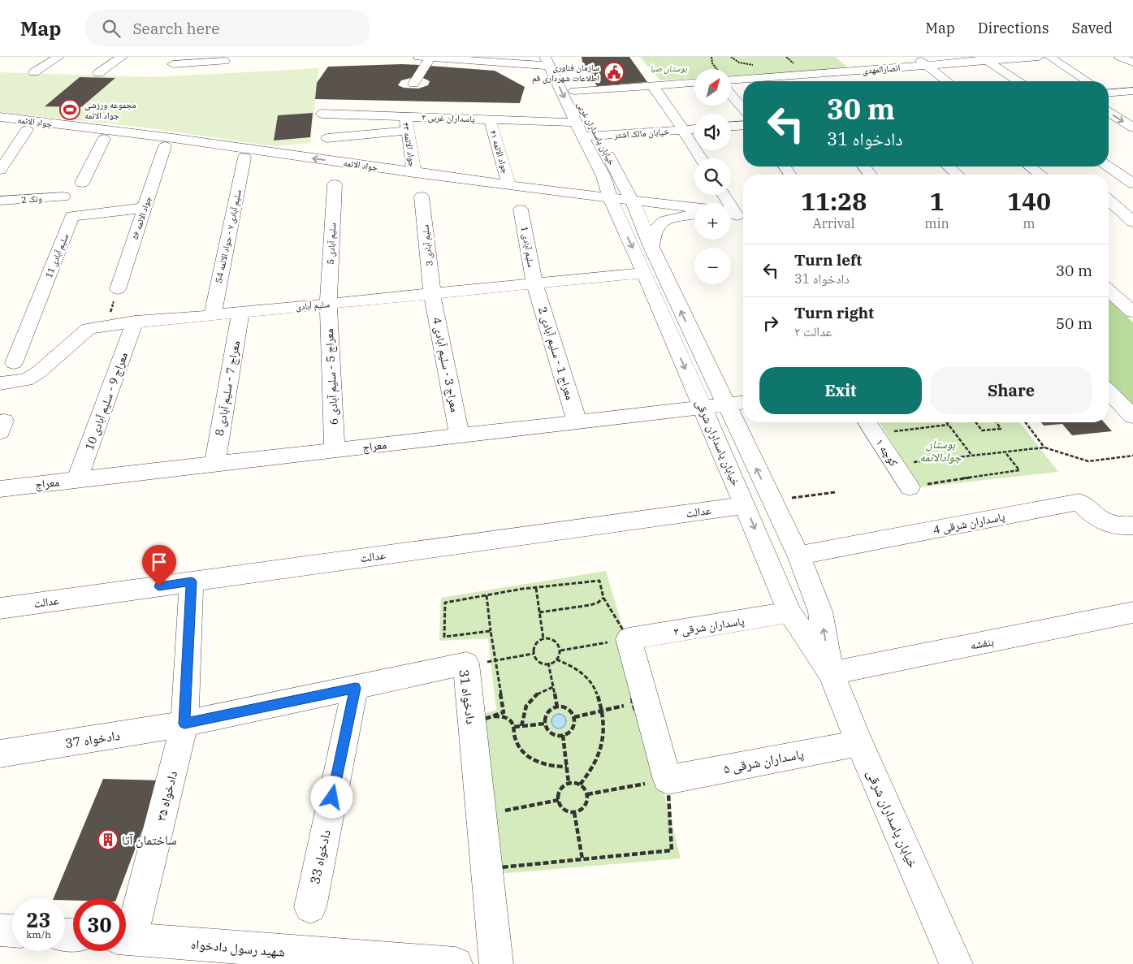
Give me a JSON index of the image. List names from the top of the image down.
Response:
{
  "streets": {
    "street": [
      "انصارالمهدی",
      "پاسداران غربی ۲",
      "جواد الائمه",
      "خیابان پاسداران غربی",
      "خیابان مالک اشتر",
      "جواد الائمه ۴۳",
      "جواد الائمه ۴۱",
      "ونک 2",
      "جواد الائمه ۵۶",
      "سلیم آبادی ۷ - جواد الائمه 54",
      "سلیم آبادی 5",
      "سلیم آبادی 3",
      "سلیم آبادی 1",
      "سلیم آبادی 11",
      "سلیم آبادی",
      "معراج 1 - سلیم آبادی 2",
      "معراج 3 - سلیم آبادی 4",
      "معراج 5 - سلیم آبادی 6",
      "معراج 7 - سلیم آبادی 8",
      "معراج 9 - سلیم آبادی 10",
      "خیابان پاسداران شرقی",
      "معراج",
      "کوچه ۱",
      "عدالت",
      "پاسداران شرقی 4",
      "پاسداران شرقی ۳",
      "بنفشه",
      "دادخواه 31",
      "دادخواه 37",
      "پاسداران شرقی ۵",
      "دادخواه ۳۵",
      "دادخواه 33",
      "شهید رسول دادخواه"
    ]
  },
  "crossings": [
    ["پاسداران غربی ۲", "خیابان پاسداران غربی"],
    ["پاسداران غربی ۲", "جواد الائمه ۴۳"],
    ["پاسداران غربی ۲", "جواد الائمه ۴۱"],
    ["جواد الائمه", "خیابان پاسداران غربی"],
    ["جواد الائمه", "جواد الائمه ۴۳"],
    ["جواد الائمه", "جواد الائمه ۴۱"],
    ["جواد الائمه", "جواد الائمه ۵۶"],
    ["جواد الائمه", "سلیم آبادی ۷ - جواد الائمه 54"],
    ["جواد الائمه", "خیابان پاسداران شرقی"],
    ["خیابان پاسداران غربی", "خیابان مالک اشتر"],
    ["خیابان پاسداران غربی", "خیابان پاسداران شرقی"],
    ["جواد الائمه ۵۶", "سلیم آبادی 11"],
    ["سلیم آبادی ۷ - جواد الائمه 54", "سلیم آبادی"],
    ["سلیم آبادی 5", "سلیم آبادی"],
    ["سلیم آبادی 5", "معراج 5 - سلیم آبادی 6"],
    ["سلیم آبادی 3", "سلیم آبادی"],
    ["سلیم آبادی 3", "معراج 3 - سلیم آبادی 4"],
    ["سلیم آبادی 1", "سلیم آبادی"],
    ["سلیم آبادی 1", "معراج 1 - سلیم آبادی 2"],
    ["سلیم آبادی", "معراج 1 - سلیم آبادی 2"],
    ["سلیم آبادی", "معراج 3 - سلیم آبادی 4"],
    ["سلیم آبادی", "معراج 5 - سلیم آبادی 6"],
    ["سلیم آبادی", "معراج 7 - سلیم آبادی 8"],
    ["سلیم آبادی", "معراج 9 - سلیم آبادی 10"],
    ["سلیم آبادی", "خیابان پاسداران شرقی"],
    ["معراج 1 - سلیم آبادی 2", "معراج"],
    ["معراج 3 - سلیم آبادی 4", "معراج"],
    ["معراج 5 - سلیم آبادی 6", "معراج"],
    ["معراج 7 - سلیم آبادی 8", "معراج"],
    ["معراج 9 - سلیم آبادی 10", "معراج"],
    ["خیابان پاسداران شرقی", "معراج"],
    ["خیابان پاسداران شرقی", "عدالت"],
    ["خیابان پاسداران شرقی", "پاسداران شرقی 4"],
    ["خیابان پاسداران شرقی", "پاسداران شرقی ۳"],
    ["خیابان پاسداران شرقی", "بنفشه"],
    ["خیابان پاسداران شرقی", "پاسداران شرقی ۵"],
    ["عدالت", "دادخواه ۳۵"],
    ["دادخواه 31", "دادخواه 37"],
    ["دادخواه 31", "دادخواه ۳۵"],
    ["دادخواه 31", "دادخواه 33"],
    ["دادخواه 37", "دادخواه ۳۵"]
  ],
  "parks": ["بوستان صبا", "بوستان جوادالائمه"],
  "places": {
    "public building": ["سازمان فناوری اطلاعات شهرداری قم"],
    "sports": ["مجموعه ورزشی جواد الائمه"],
    "building": ["ساختمان آتا"]
  },
  "north": "top right",
  "page": {
    "header": "Map",
    "search": "Search here",
    "nav": ["Map", "Directions", "Saved"],
    "map_buttons": ["+", "−"],
    "turn": ["30 m", "دادخواه 31"],
    "eta": [
      "11:28",
      "Arrival",
      "1",
      "min",
      "140",
      "m"
    ],
    "list": [
      {
        "name": "Turn left",
        "note": "دادخواه 31",
        "value": "30 m"
      },
      {
        "name": "Turn right",
        "note": "عدالت ۲",
        "value": "50 m"
      }
    ],
    "buttons": ["Exit", "Share"],
    "speed": "23 km/h",
    "limit": "30"
  }
}
